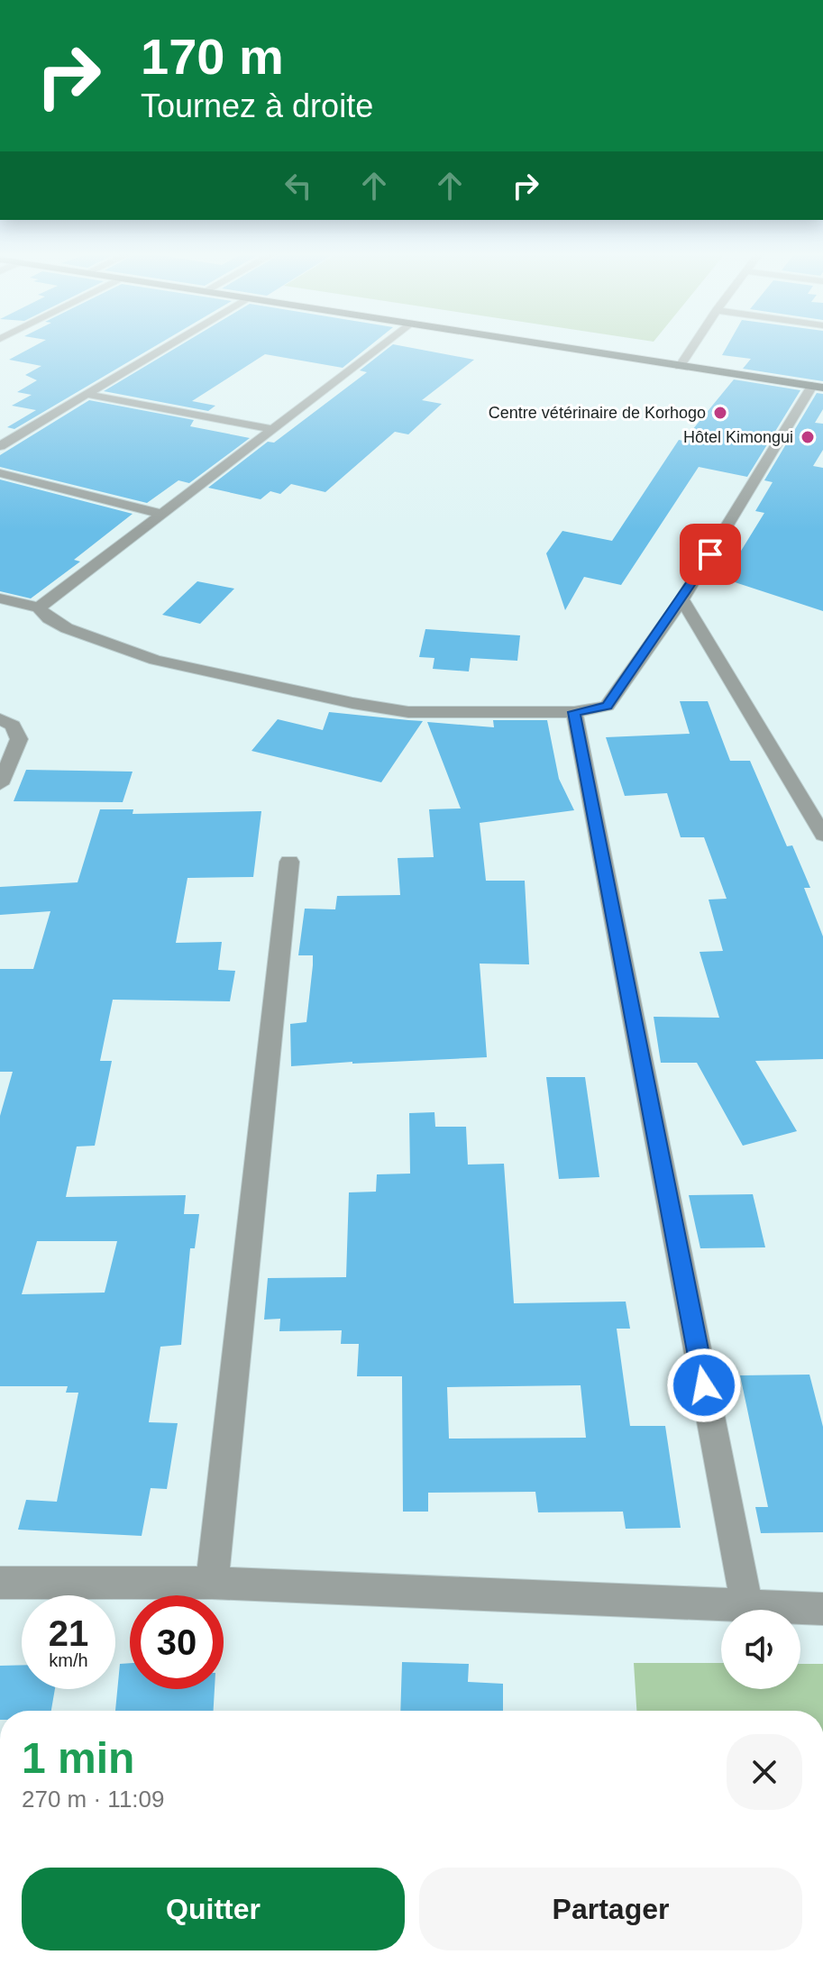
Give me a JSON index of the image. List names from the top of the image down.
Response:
{
  "places": ["Centre vétérinaire de Korhogo", "Hôtel Kimongui"],
  "page": {
    "turn": ["170 m", "Tournez à droite"],
    "speed": "21 km/h",
    "limit": "30",
    "heading": ["1 min", "270 m · 11:09"],
    "buttons": ["Quitter", "Partager"]
  }
}
